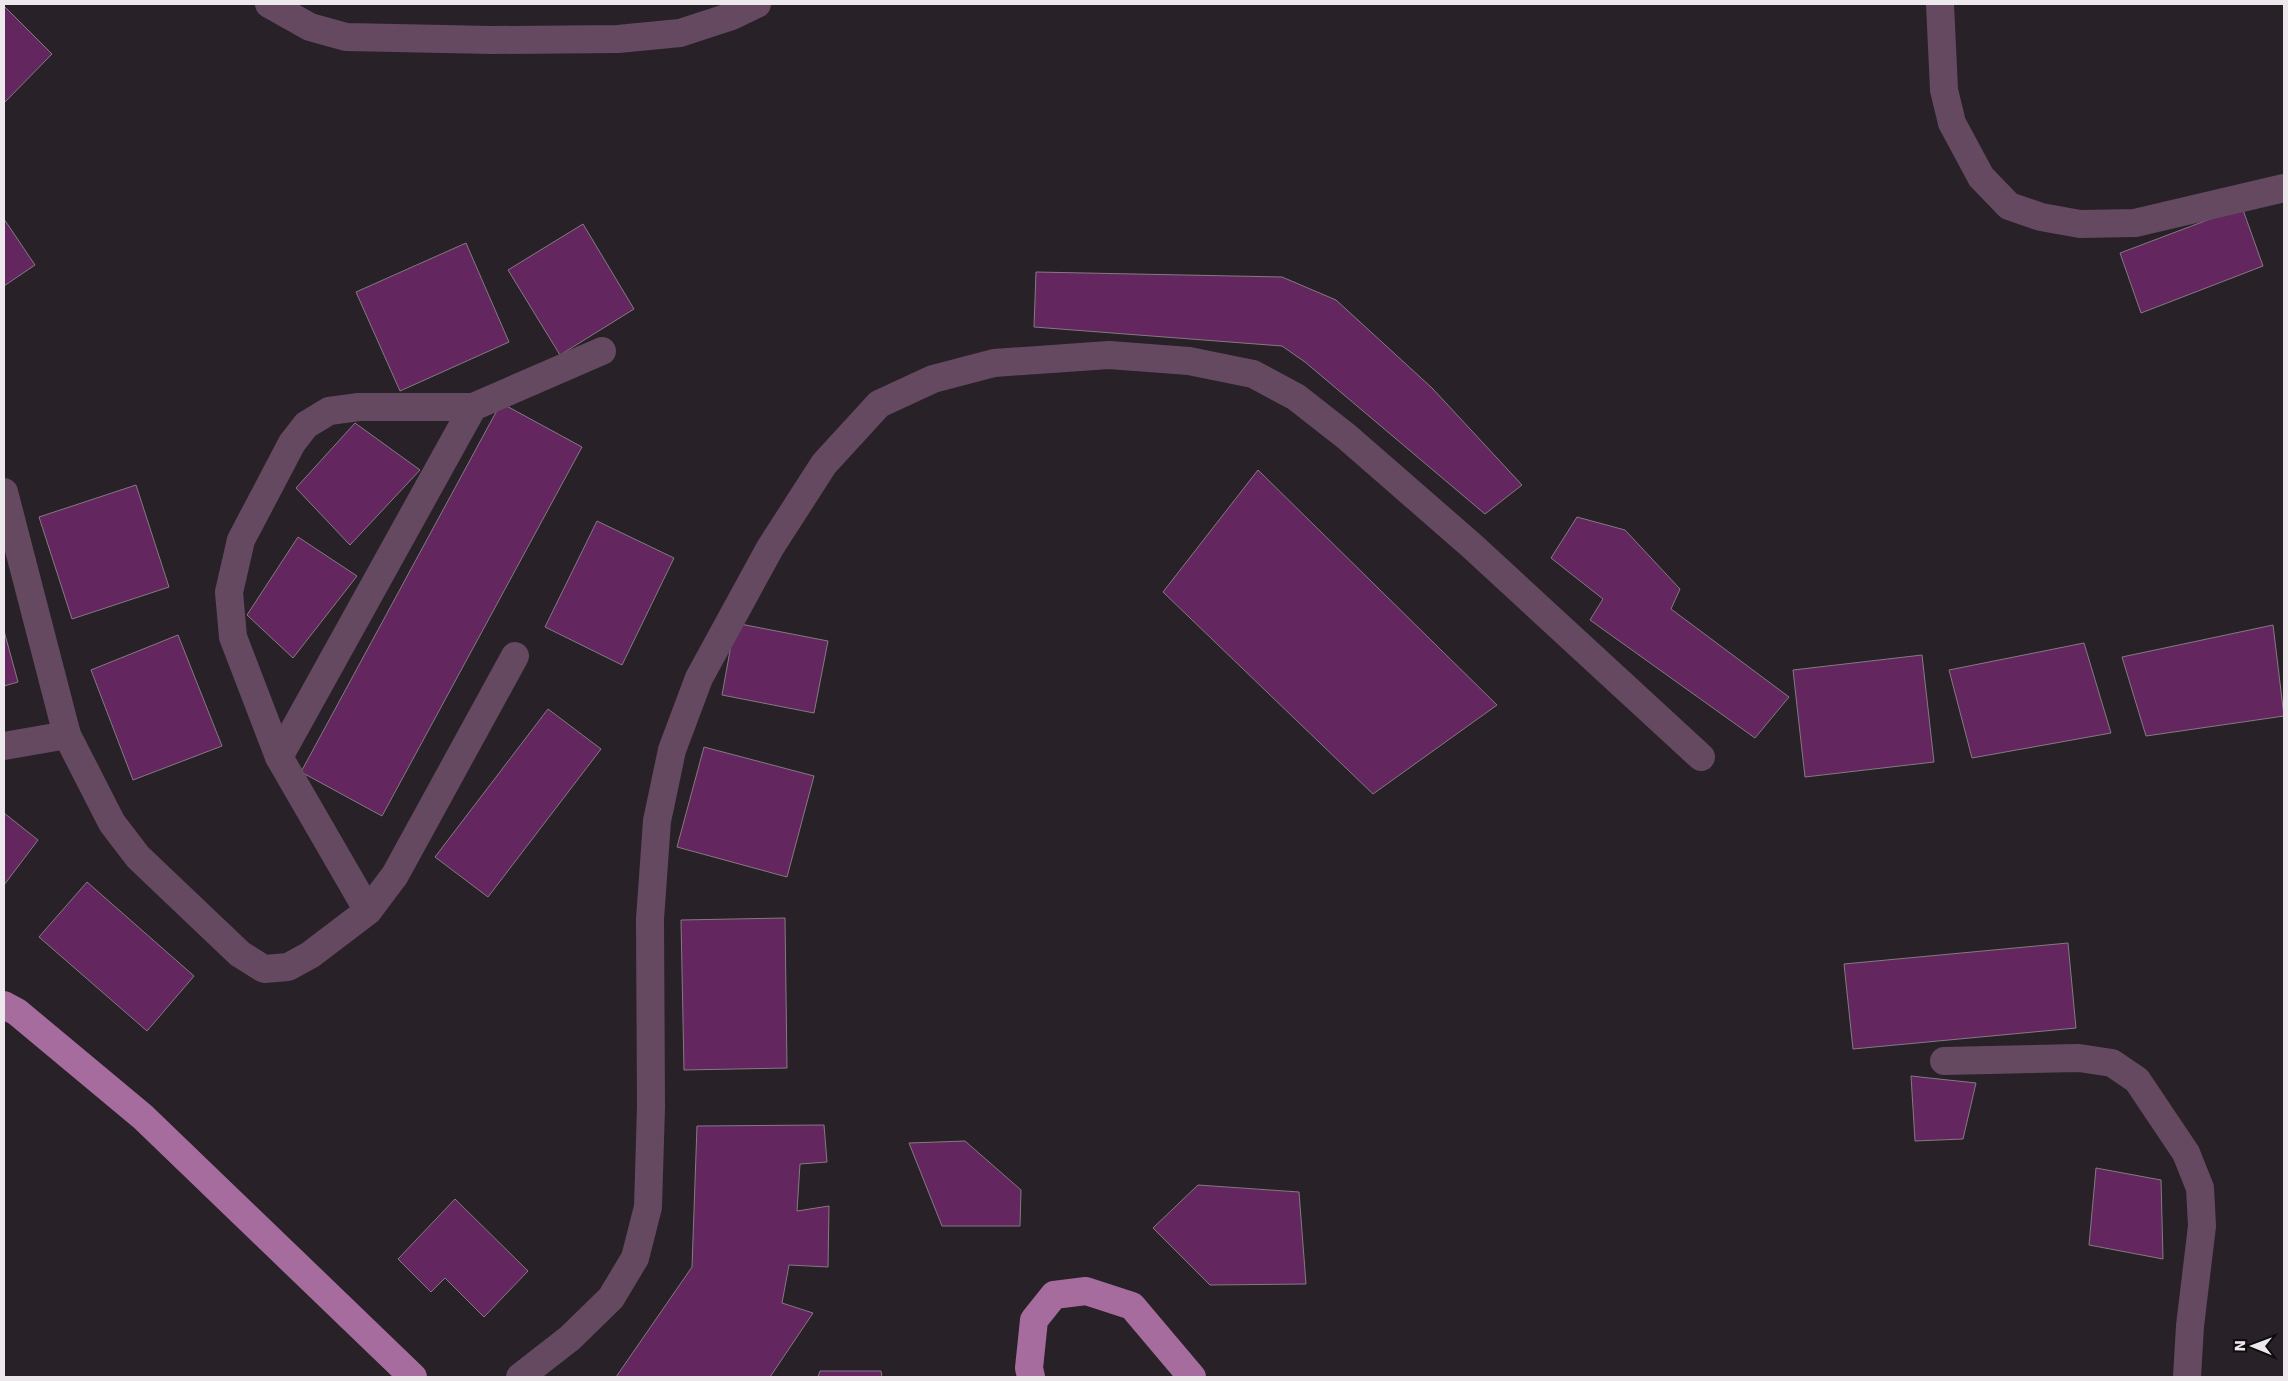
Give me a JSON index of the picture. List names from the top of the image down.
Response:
{
  "north": "left"
}
